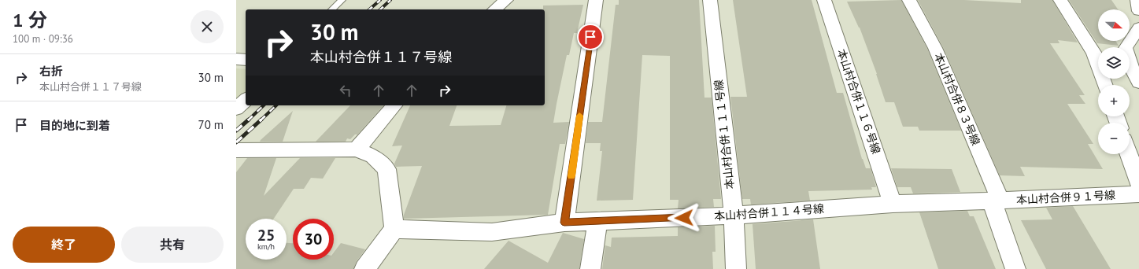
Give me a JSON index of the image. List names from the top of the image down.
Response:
{
  "streets": {
    "street": [
      "本山村合併８３号線",
      "本山村合併１１６号線",
      "本山村合併１１１号線",
      "本山村合併９１号線",
      "本山村合併１１４号線"
    ]
  },
  "crossings": [
    ["本山村合併８３号線", "本山村合併９１号線"],
    ["本山村合併８３号線", "本山村合併１１４号線"],
    ["本山村合併１１６号線", "本山村合併１１４号線"],
    ["本山村合併１１１号線", "本山村合併１１４号線"],
    ["本山村合併９１号線", "本山村合併１１４号線"]
  ],
  "north": "right",
  "page": {
    "heading": ["1 分", "100 m · 09:36"],
    "map_buttons": ["+", "−"],
    "turn": ["30 m", "本山村合併１１７号線"],
    "list": [
      {
        "name": "右折",
        "note": "本山村合併１１７号線",
        "value": "30 m"
      },
      {
        "name": "目的地に到着",
        "value": "70 m"
      }
    ],
    "speed": "25 km/h",
    "limit": "30",
    "buttons": ["終了", "共有"]
  }
}
